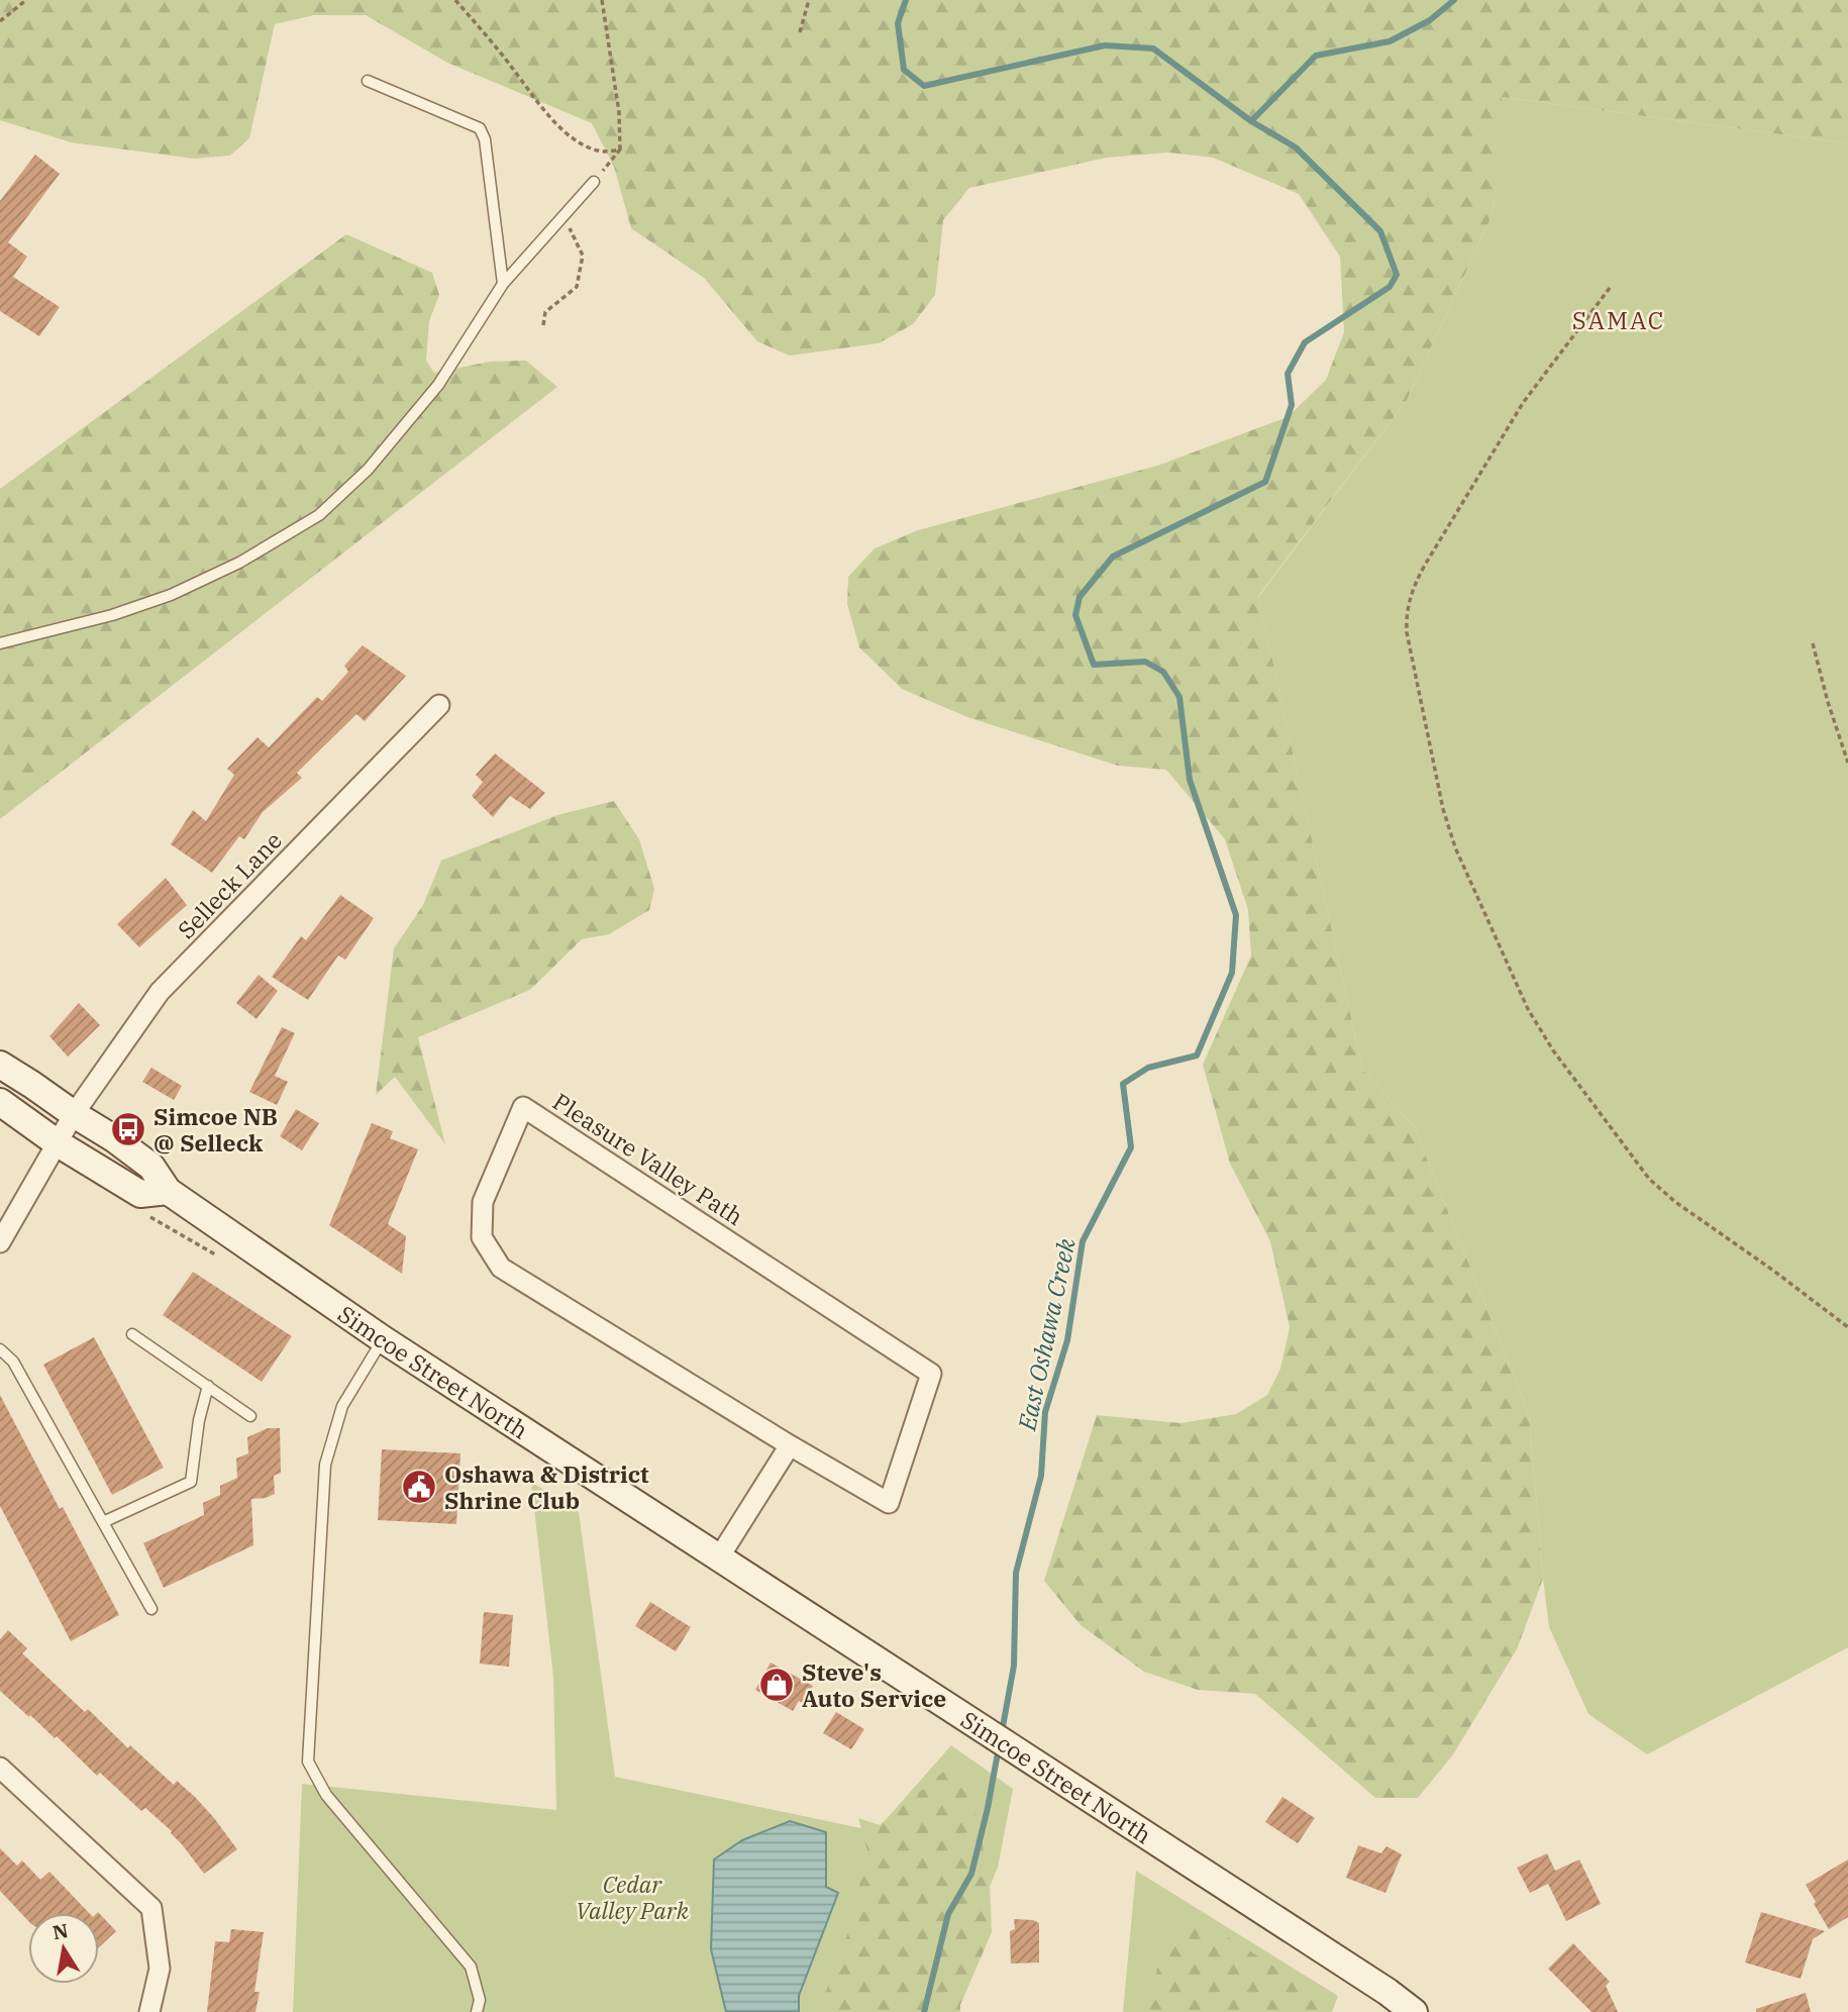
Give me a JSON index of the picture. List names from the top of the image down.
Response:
{
  "streets": {
    "main road": ["Simcoe Street North"],
    "street": ["Selleck Lane", "Pleasure Valley Path"]
  },
  "crossings": [
    ["Selleck Lane", "Simcoe Street North"]
  ],
  "districts": ["SAMAC"],
  "water": ["East Oshawa Creek"],
  "parks": ["Cedar Valley Park"],
  "places": {
    "bus stop": ["Simcoe NB @ Selleck"],
    "public building": ["Oshawa & District Shrine Club"],
    "shop": ["Steve's Auto Service"]
  },
  "north": "top"
}
